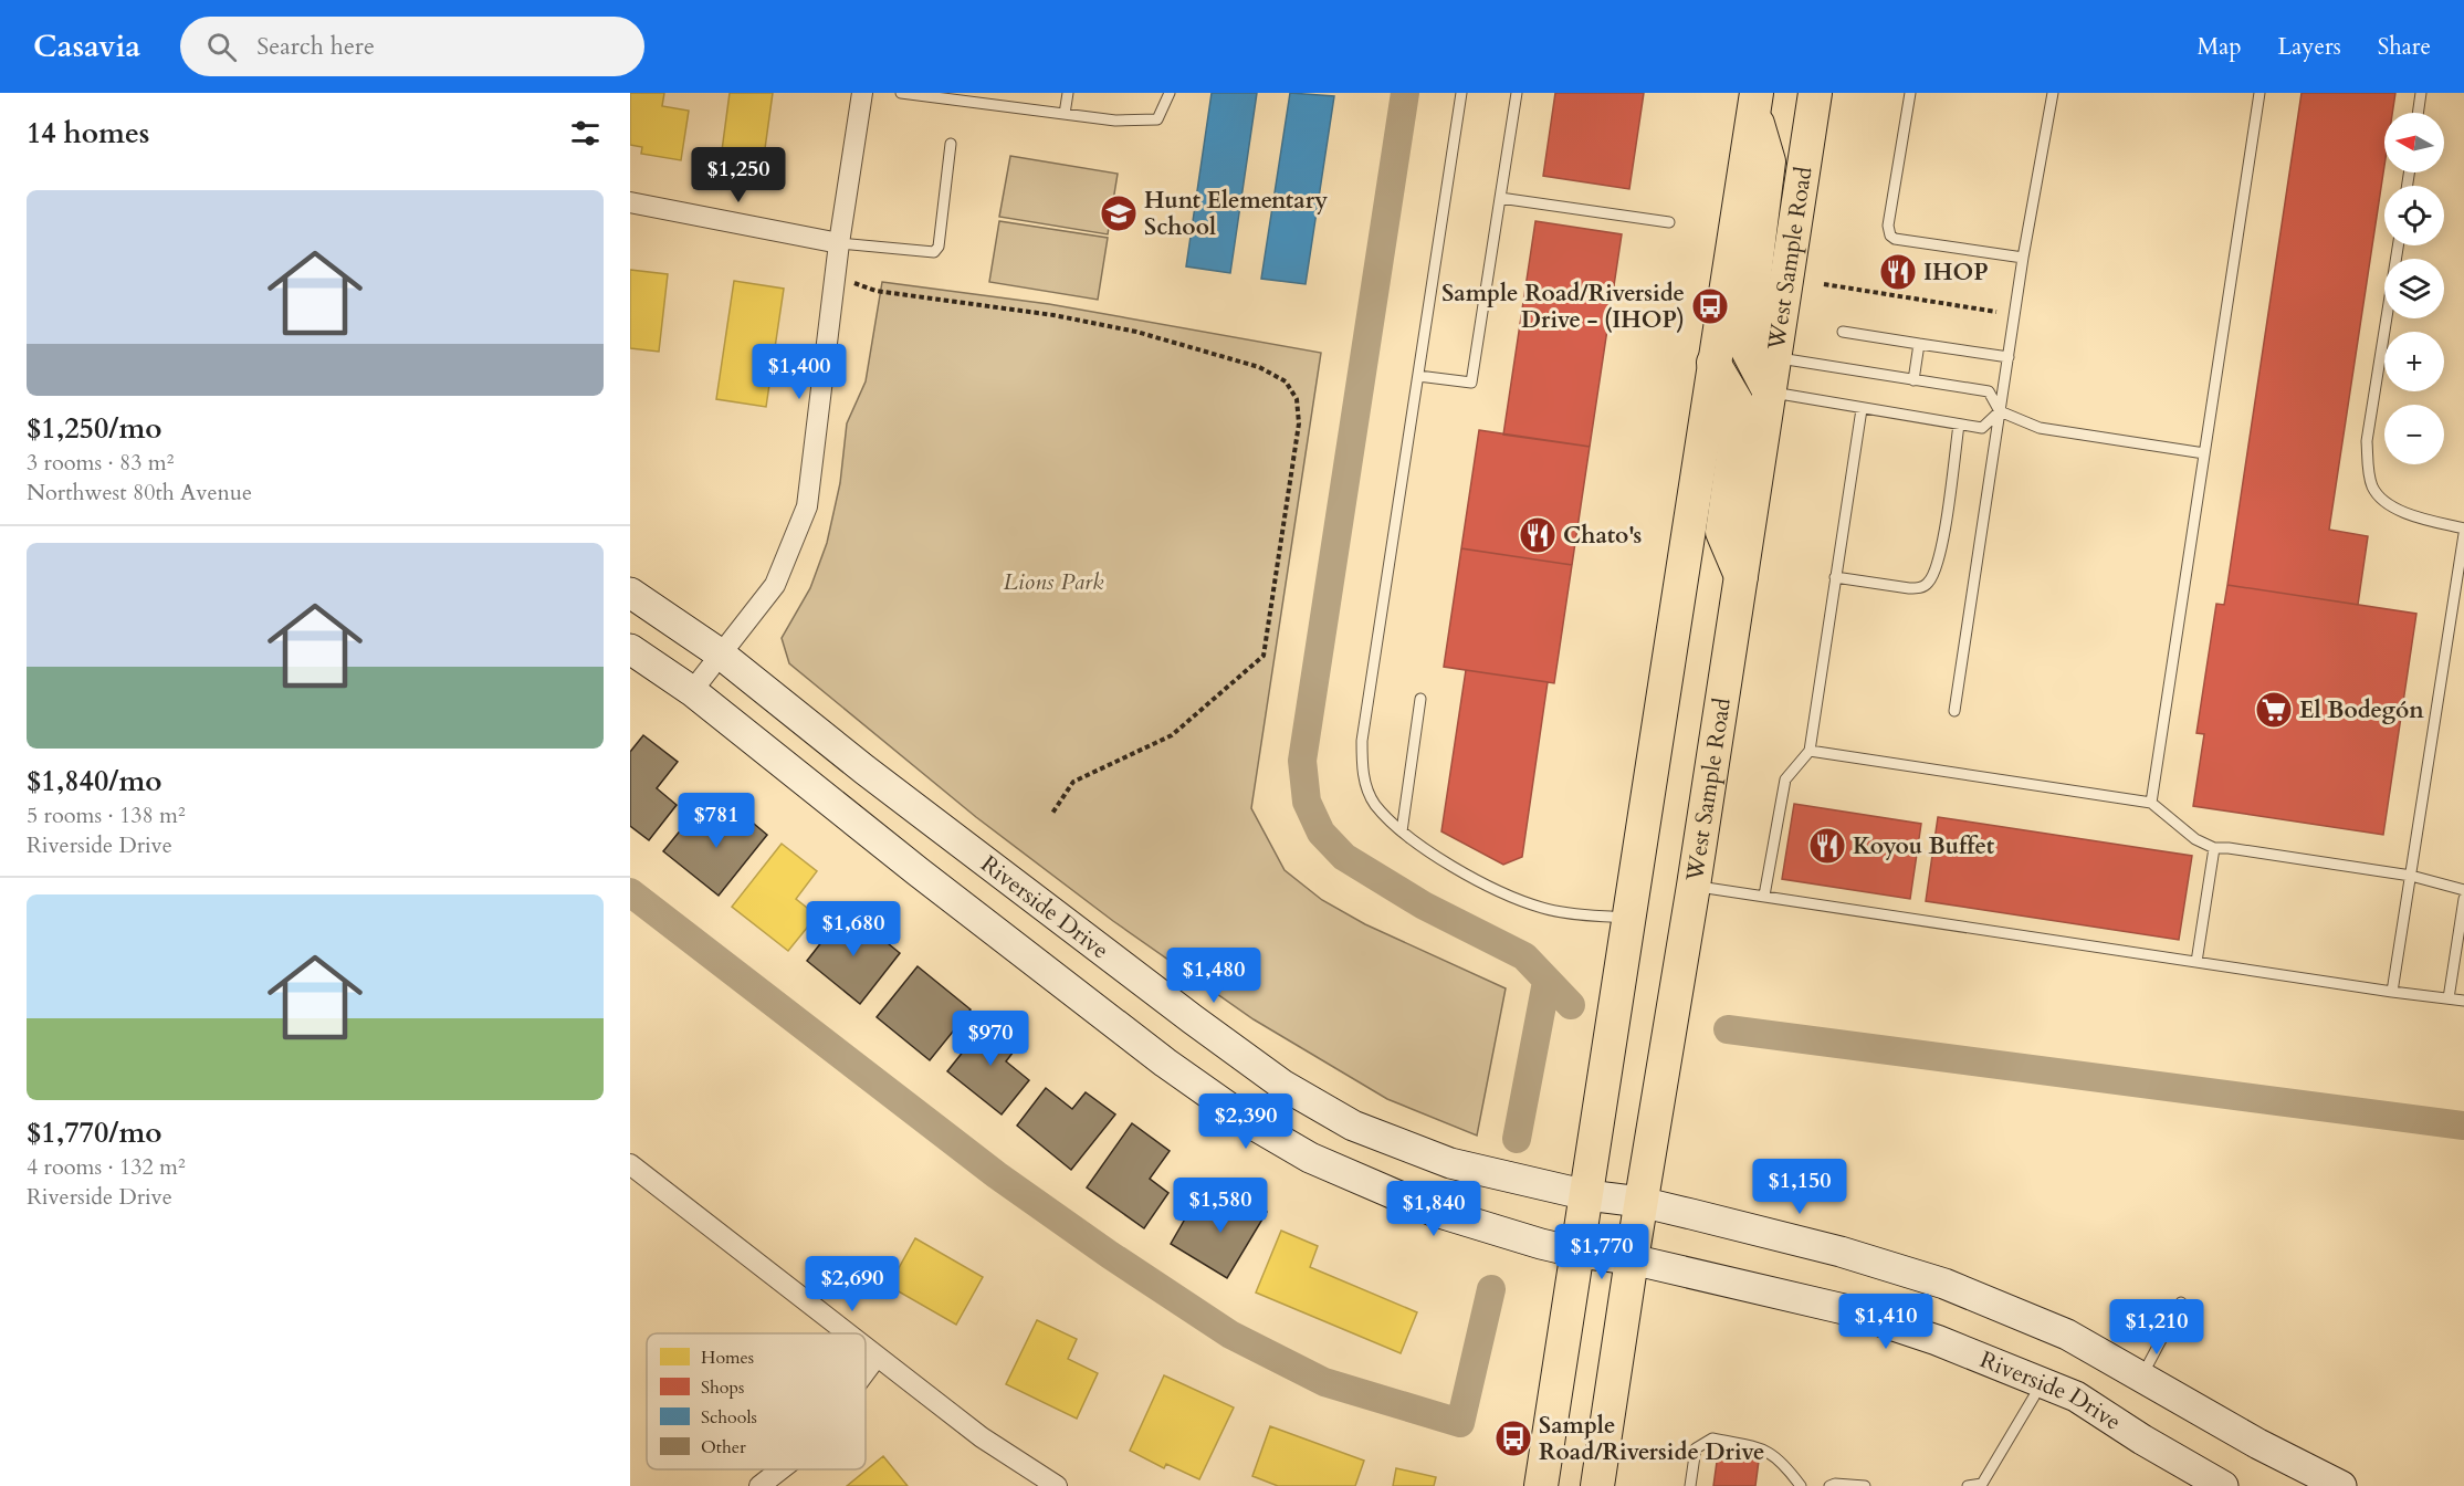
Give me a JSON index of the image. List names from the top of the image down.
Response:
{
  "streets": {
    "main road": ["West Sample Road"],
    "street": ["Riverside Drive"]
  },
  "crossings": [
    ["West Sample Road", "Riverside Drive"]
  ],
  "parks": ["Lions Park"],
  "places": {
    "school or university": ["Hunt Elementary School"],
    "restaurant": ["IHOP", "Chato's", "Koyou Buffet"],
    "bus stop": ["Sample Road/Riverside Drive - (IHOP)", "Sample Road/Riverside Drive"],
    "supermarket": ["El Bodegón"]
  },
  "legend": [
    "Homes",
    "Shops",
    "Schools",
    "Other"
  ],
  "north": "left",
  "page": {
    "header": "Casavia",
    "search": "Search here",
    "nav": ["Map", "Layers", "Share"],
    "heading": "14 homes",
    "map_buttons": ["+", "−"],
    "price": [
      "$1,250",
      "$1,400",
      "$781",
      "$1,680",
      "$1,480",
      "$970",
      "$2,390",
      "$1,150",
      "$1,580",
      "$1,840",
      "$1,770",
      "$2,690",
      "$1,410",
      "$1,210"
    ],
    "list": [
      {
        "name": "$1,250/mo",
        "note": "3 rooms · 83 m² · Northwest 80th Avenue"
      },
      {
        "name": "$1,840/mo",
        "note": "5 rooms · 138 m² · Riverside Drive"
      },
      {
        "name": "$1,770/mo",
        "note": "4 rooms · 132 m² · Riverside Drive"
      }
    ]
  }
}
